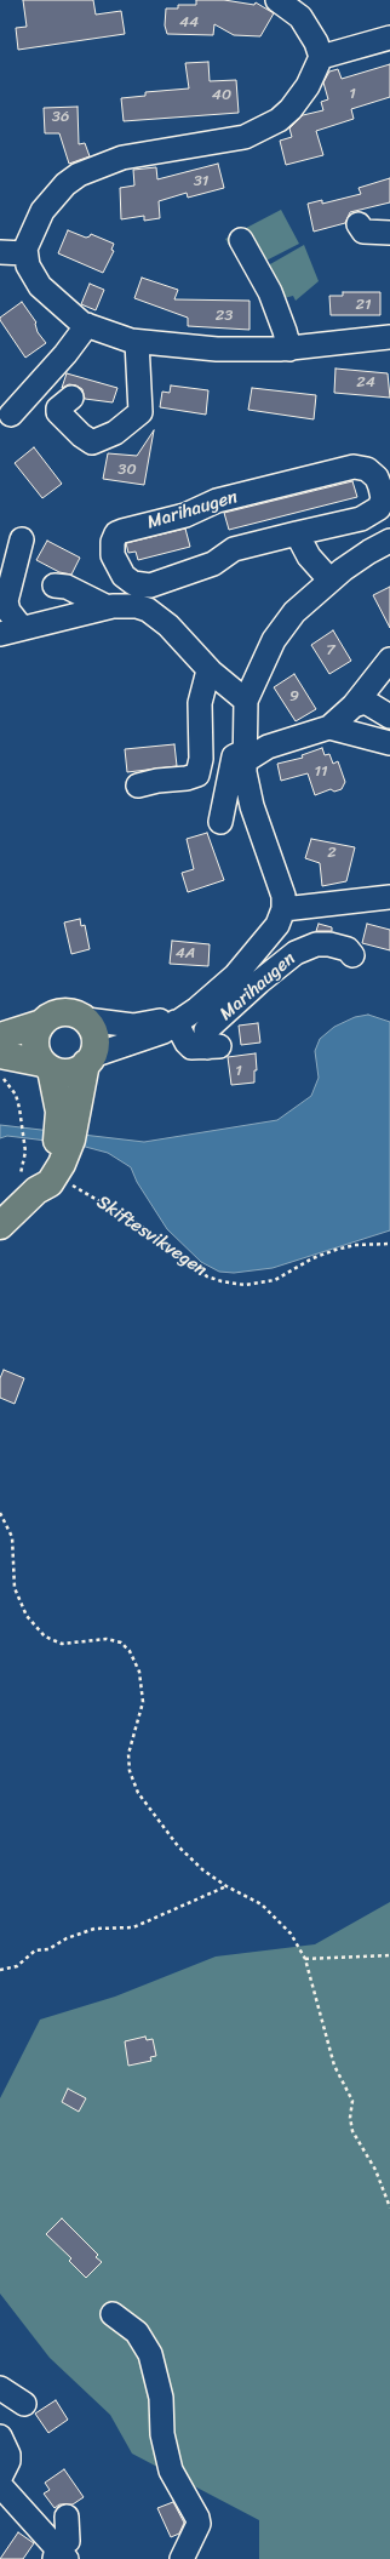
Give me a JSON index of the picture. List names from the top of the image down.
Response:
{
  "streets": {
    "street": ["Marihaugen"],
    "path": ["Skiftesvikvegen"]
  },
  "house_numbers": [
    "44",
    "1",
    "40",
    "36",
    "31",
    "21",
    "23",
    "24",
    "30",
    "7",
    "9",
    "11",
    "2",
    "4A",
    "1"
  ]
}
